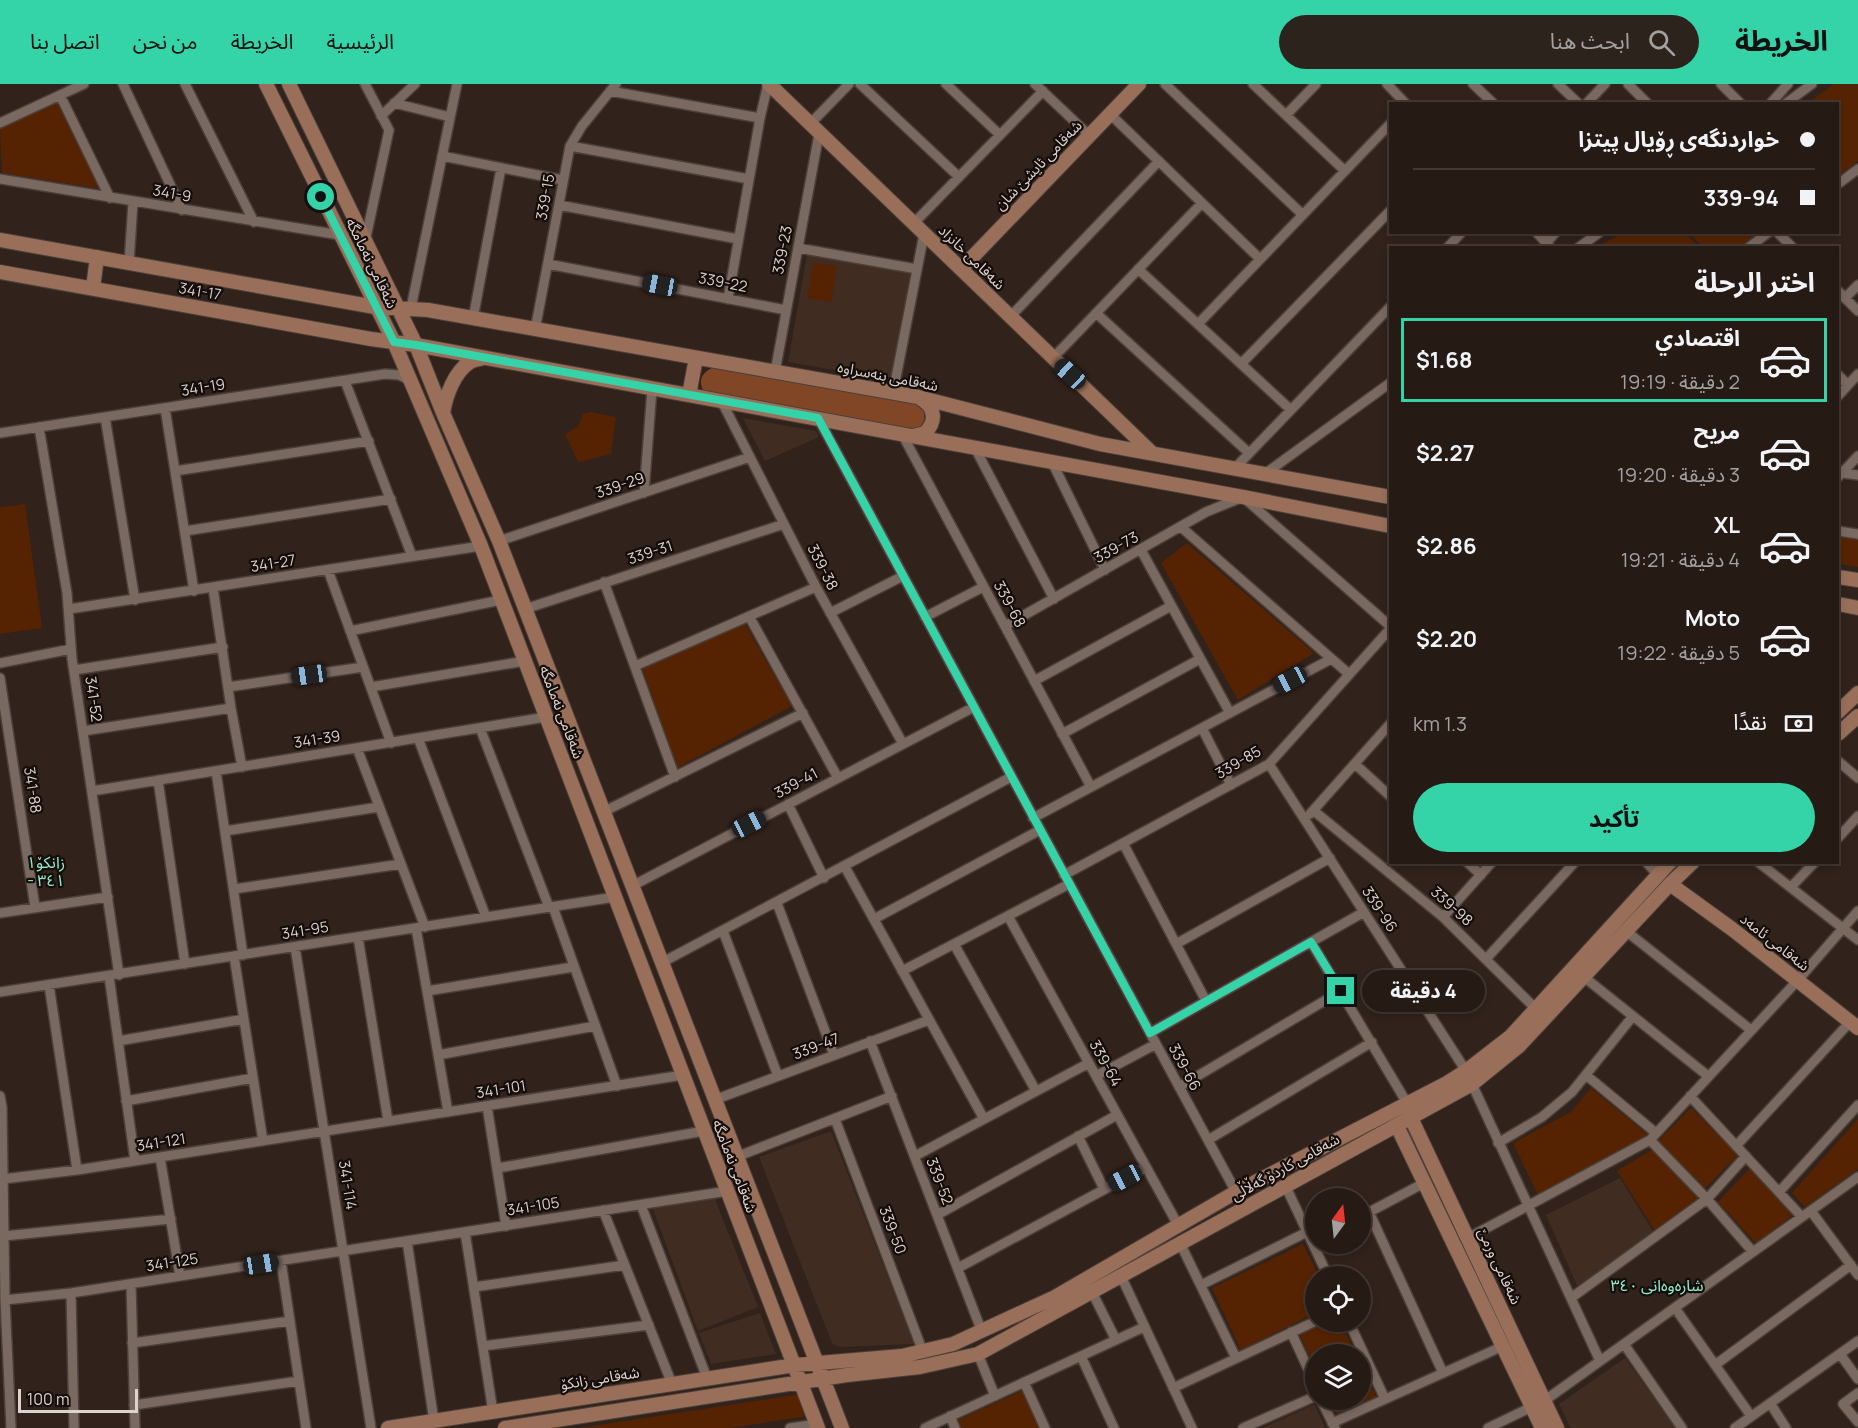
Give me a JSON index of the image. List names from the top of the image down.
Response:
{
  "streets": {
    "main road": [
      "شەقامی ئایشێ شان",
      "شەقامی خانزاد",
      "شەقامی نەمامگە",
      "341-17",
      "شەقامی بنەسراوە",
      "شەقامی ئامەد",
      "شەقامی کاردۆ گەڵاڵی",
      "شەقامی ورمێ",
      "شەقامی زانکۆ"
    ],
    "street": [
      "341-9",
      "339-15",
      "339-23",
      "339-22",
      "341-19",
      "339-29",
      "339-73",
      "339-31",
      "341-27",
      "339-38",
      "339-68",
      "341-52",
      "341-39",
      "339-85",
      "339-41",
      "341-88",
      "339-98",
      "339-96",
      "341-95",
      "339-47",
      "339-64",
      "339-66",
      "341-101",
      "341-121",
      "339-52",
      "341-114",
      "341-105",
      "339-50",
      "341-125"
    ]
  },
  "crossings": [
    ["شەقامی ئایشێ شان", "شەقامی خانزاد"],
    ["341-9", "شەقامی نەمامگە"],
    ["339-15", "339-22"],
    ["339-15", "شەقامی بنەسراوە"],
    ["339-23", "شەقامی خانزاد"],
    ["339-23", "339-22"],
    ["339-23", "شەقامی بنەسراوە"],
    ["شەقامی خانزاد", "شەقامی بنەسراوە"],
    ["شەقامی نەمامگە", "341-17"],
    ["شەقامی نەمامگە", "شەقامی بنەسراوە"],
    ["شەقامی نەمامگە", "341-19"],
    ["شەقامی نەمامگە", "339-29"],
    ["شەقامی نەمامگە", "339-31"],
    ["شەقامی نەمامگە", "341-27"],
    ["شەقامی نەمامگە", "341-39"],
    ["شەقامی نەمامگە", "339-41"],
    ["شەقامی نەمامگە", "341-95"],
    ["شەقامی نەمامگە", "339-47"],
    ["شەقامی نەمامگە", "341-101"],
    ["شەقامی نەمامگە", "شەقامی کاردۆ گەڵاڵی"],
    ["شەقامی نەمامگە", "341-105"],
    ["شەقامی نەمامگە", "شەقامی زانکۆ"],
    ["341-17", "شەقامی بنەسراوە"],
    ["341-19", "341-52"],
    ["339-29", "339-38"],
    ["339-73", "339-68"],
    ["339-31", "339-38"],
    ["341-27", "341-52"],
    ["339-38", "339-41"],
    ["341-52", "341-39"],
    ["341-52", "341-95"],
    ["339-85", "339-96"],
    ["339-85", "339-66"],
    ["339-41", "339-66"],
    ["339-98", "شەقامی کاردۆ گەڵاڵی"],
    ["339-96", "شەقامی کاردۆ گەڵاڵی"],
    ["341-95", "341-114"],
    ["شەقامی ئامەد", "شەقامی کاردۆ گەڵاڵی"],
    ["339-47", "339-52"],
    ["339-64", "شەقامی کاردۆ گەڵاڵی"],
    ["339-66", "شەقامی کاردۆ گەڵاڵی"],
    ["341-101", "341-121"],
    ["341-101", "341-114"],
    ["341-121", "341-114"],
    ["شەقامی کاردۆ گەڵاڵی", "339-52"],
    ["شەقامی کاردۆ گەڵاڵی", "339-50"],
    ["شەقامی کاردۆ گەڵاڵی", "شەقامی ورمێ"],
    ["شەقامی کاردۆ گەڵاڵی", "شەقامی زانکۆ"],
    ["341-114", "341-105"],
    ["341-114", "341-125"],
    ["341-105", "341-125"]
  ],
  "districts": ["زانکۆ١ - ٣٤١", "شارەوەانی ٣٤٠"],
  "scale_bar": "100 m",
  "north": "top",
  "page": {
    "header": "الخريطة",
    "search": "ابحث هنا",
    "nav": [
      "الرئيسية",
      "الخريطة",
      "من نحن",
      "اتصل بنا"
    ],
    "banner": ["خواردنگەی ڕۆیال پیتزا", "339-94"],
    "heading": "اختر الرحلة",
    "list": [
      {
        "name": "اقتصادي",
        "note": "2 دقيقة · 19:19",
        "value": "$1.68"
      },
      {
        "name": "مريح",
        "note": "3 دقيقة · 19:20",
        "value": "$2.27"
      },
      {
        "name": "XL",
        "note": "4 دقيقة · 19:21",
        "value": "$2.86"
      },
      {
        "name": "Moto",
        "note": "5 دقيقة · 19:22",
        "value": "$2.20"
      }
    ],
    "pay": ["نقدًا", "1.3 km"],
    "buttons": "تأكيد",
    "bubble": "4 دقيقة",
    "scale": "100 m"
  }
}
